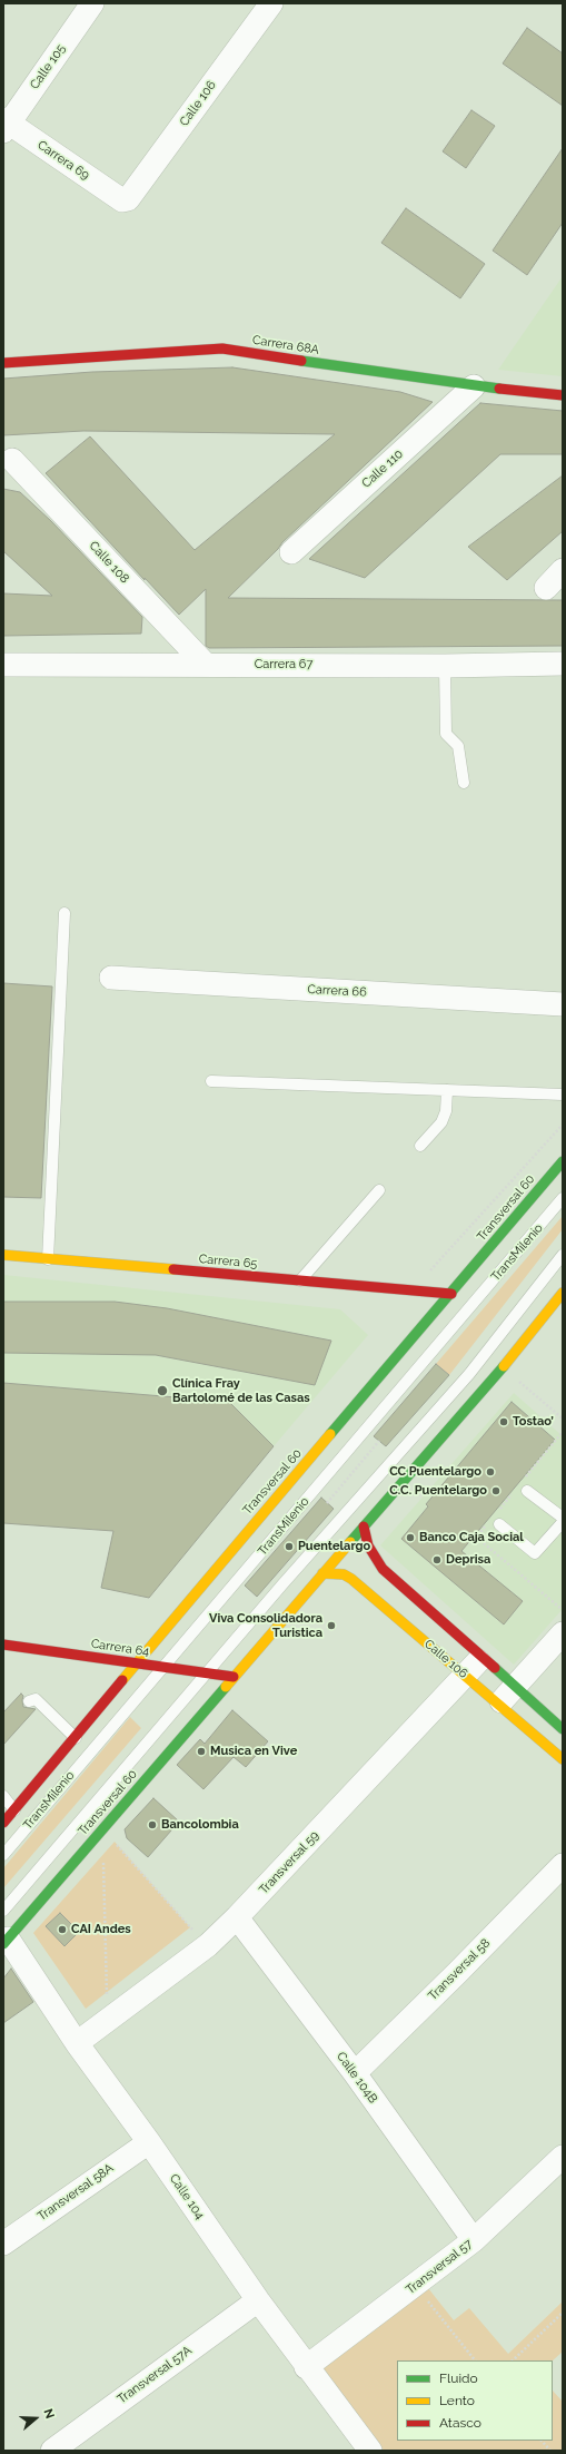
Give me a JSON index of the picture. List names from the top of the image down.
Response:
{
  "streets": {
    "street": [
      "Calle 105",
      "Calle 106",
      "Carrera 69",
      "Carrera 68A",
      "Calle 110",
      "Calle 108",
      "Carrera 67",
      "Carrera 66",
      "Transversal 60",
      "Carrera 65",
      "Carrera 64",
      "Transversal 59",
      "Transversal 58",
      "Calle 104B",
      "Transversal 58A",
      "Calle 104",
      "Transversal 57",
      "Transversal 57A"
    ],
    "lane": ["TransMilenio"]
  },
  "crossings": [
    ["Calle 105", "Carrera 69"],
    ["Calle 106", "Carrera 69"],
    ["Calle 106", "Transversal 60"],
    ["Calle 106", "Transversal 59"],
    ["Carrera 68A", "Calle 110"],
    ["Calle 108", "Carrera 67"],
    ["Transversal 60", "Carrera 65"],
    ["Transversal 60", "Carrera 64"],
    ["Transversal 60", "Calle 104"],
    ["TransMilenio", "Carrera 64"],
    ["Transversal 59", "Calle 104B"],
    ["Transversal 59", "Calle 104"],
    ["Transversal 58", "Calle 104B"],
    ["Calle 104B", "Transversal 57"],
    ["Transversal 58A", "Calle 104"],
    ["Calle 104", "Transversal 57"],
    ["Calle 104", "Transversal 57A"]
  ],
  "places": [
    "Clínica Fray Bartolomé de las Casas",
    "Tostao’",
    "CC Puentelargo",
    "C.C. Puentelargo",
    "Banco Caja Social",
    "Puentelargo",
    "Deprisa",
    "Viva Consolidadora Turistica",
    "Musica en Vive",
    "Bancolombia",
    "CAI Andes"
  ],
  "legend": ["Fluido", "Lento", "Atasco"],
  "north": "right"
}
